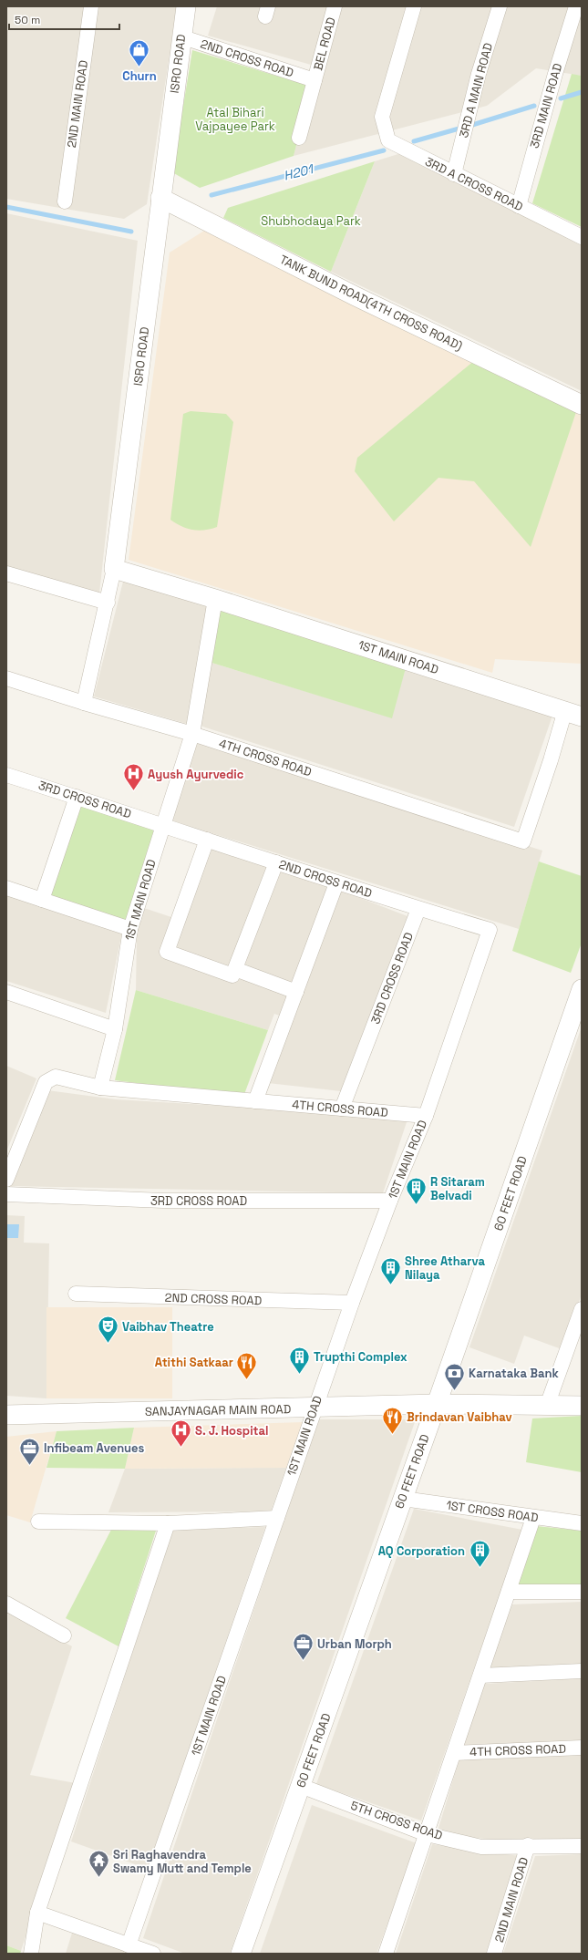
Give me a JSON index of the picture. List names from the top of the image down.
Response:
{
  "streets": {
    "street": [
      "BEL ROAD",
      "2ND CROSS ROAD",
      "ISRO ROAD",
      "3RD A MAIN ROAD",
      "2ND MAIN ROAD",
      "3RD MAIN ROAD",
      "3RD A CROSS ROAD",
      "TANK BUND ROAD(4TH CROSS ROAD)",
      "1ST MAIN ROAD",
      "4TH CROSS ROAD",
      "3RD CROSS ROAD",
      "60 FEET ROAD",
      "SANJAYNAGAR MAIN ROAD",
      "1ST CROSS ROAD",
      "5TH CROSS ROAD"
    ]
  },
  "crossings": [
    ["BEL ROAD", "2ND CROSS ROAD"],
    ["2ND CROSS ROAD", "ISRO ROAD"],
    ["2ND CROSS ROAD", "1ST MAIN ROAD"],
    ["2ND CROSS ROAD", "3RD CROSS ROAD"],
    ["ISRO ROAD", "TANK BUND ROAD(4TH CROSS ROAD)"],
    ["ISRO ROAD", "1ST MAIN ROAD"],
    ["ISRO ROAD", "4TH CROSS ROAD"],
    ["3RD A MAIN ROAD", "3RD A CROSS ROAD"],
    ["2ND MAIN ROAD", "5TH CROSS ROAD"],
    ["3RD MAIN ROAD", "3RD A CROSS ROAD"],
    ["1ST MAIN ROAD", "4TH CROSS ROAD"],
    ["1ST MAIN ROAD", "3RD CROSS ROAD"],
    ["1ST MAIN ROAD", "SANJAYNAGAR MAIN ROAD"],
    ["4TH CROSS ROAD", "3RD CROSS ROAD"],
    ["60 FEET ROAD", "SANJAYNAGAR MAIN ROAD"],
    ["60 FEET ROAD", "1ST CROSS ROAD"],
    ["60 FEET ROAD", "5TH CROSS ROAD"]
  ],
  "water": ["H201"],
  "parks": ["Atal Bihari Vajpayee Park", "Shubhodaya Park"],
  "places": {
    "shop": ["Churn"],
    "hospital": ["Ayush Ayurvedic", "S. J. Hospital"],
    "building": [
      "R Sitaram Belvadi",
      "Shree Atharva Nilaya",
      "Trupthi Complex",
      "AQ Corporation"
    ],
    "theatre": ["Vaibhav Theatre"],
    "restaurant": ["Atithi Satkaar", "Brindavan Vaibhav"],
    "bank": ["Karnataka Bank"],
    "office": ["Infibeam Avenues", "Urban Morph"],
    "temple": ["Sri Raghavendra Swamy Mutt and Temple"]
  },
  "scale_bar": "50 m"
}
